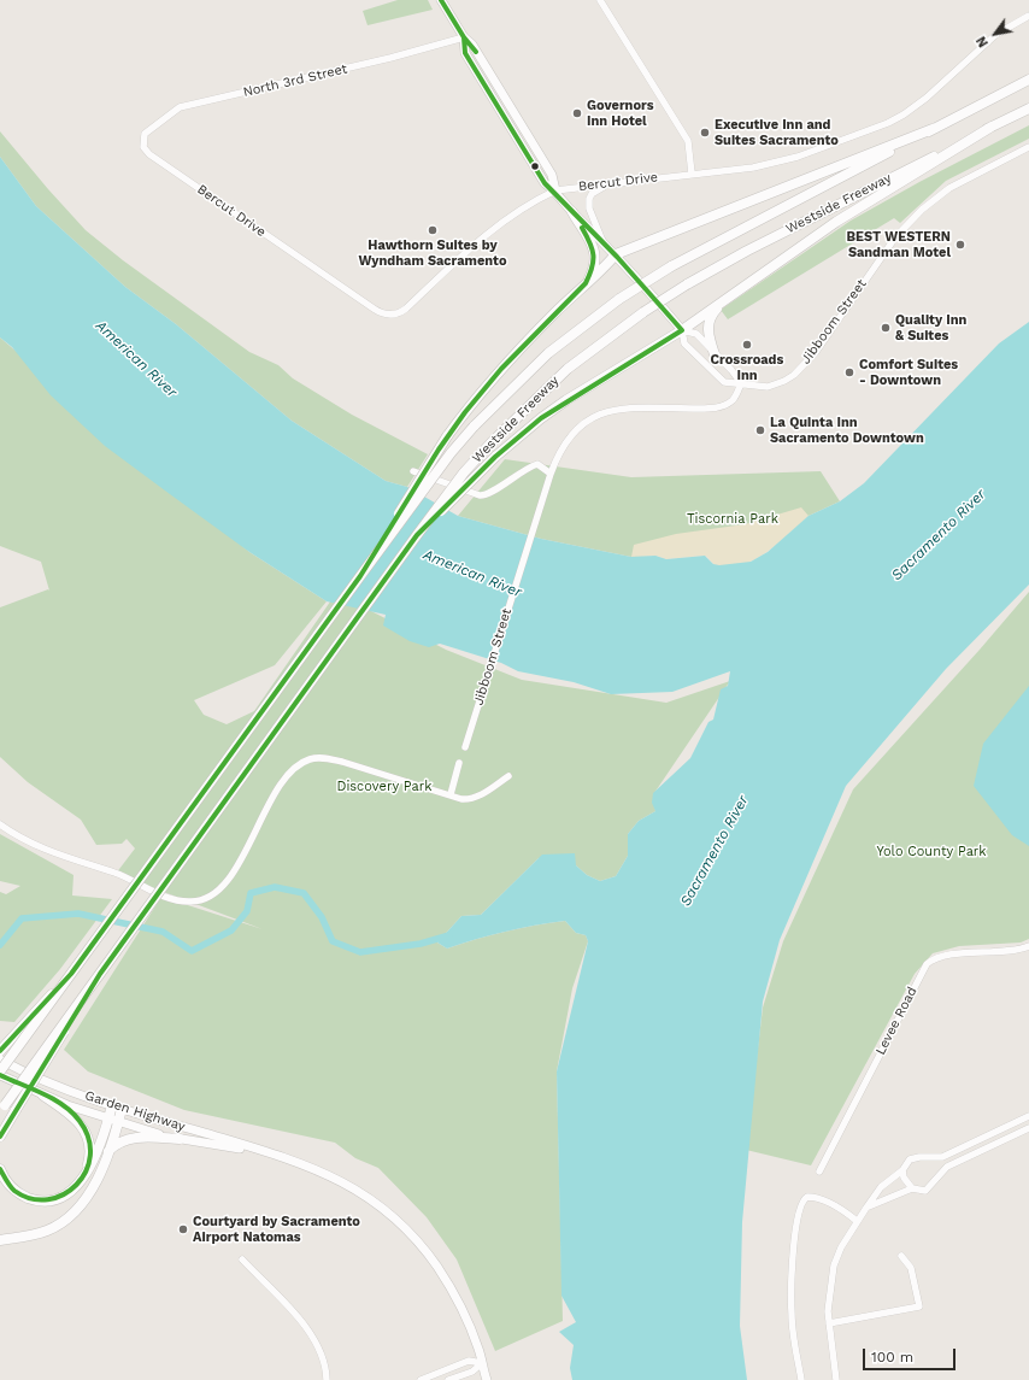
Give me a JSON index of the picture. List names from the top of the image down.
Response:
{
  "streets": {
    "highway": ["Westside Freeway"],
    "main road": ["Garden Highway"],
    "street": [
      "North 3rd Street",
      "Bercut Drive",
      "Jibboom Street",
      "Levee Road"
    ]
  },
  "crossings": [
    ["North 3rd Street", "Bercut Drive"]
  ],
  "water": ["American River", "Sacramento River"],
  "parks": ["Tiscornia Park", "Discovery Park", "Yolo County Park"],
  "places": [
    "Governors Inn Hotel",
    "Executive Inn and Suites Sacramento",
    "Hawthorn Suites by Wyndham Sacramento",
    "BEST WESTERN Sandman Motel",
    "Quality Inn & Suites",
    "Crossroads Inn",
    "Comfort Suites - Downtown",
    "La Quinta Inn Sacramento Downtown",
    "Courtyard by Sacramento Airport Natomas"
  ],
  "scale_bar": "100 m",
  "north": "bottom left"
}
